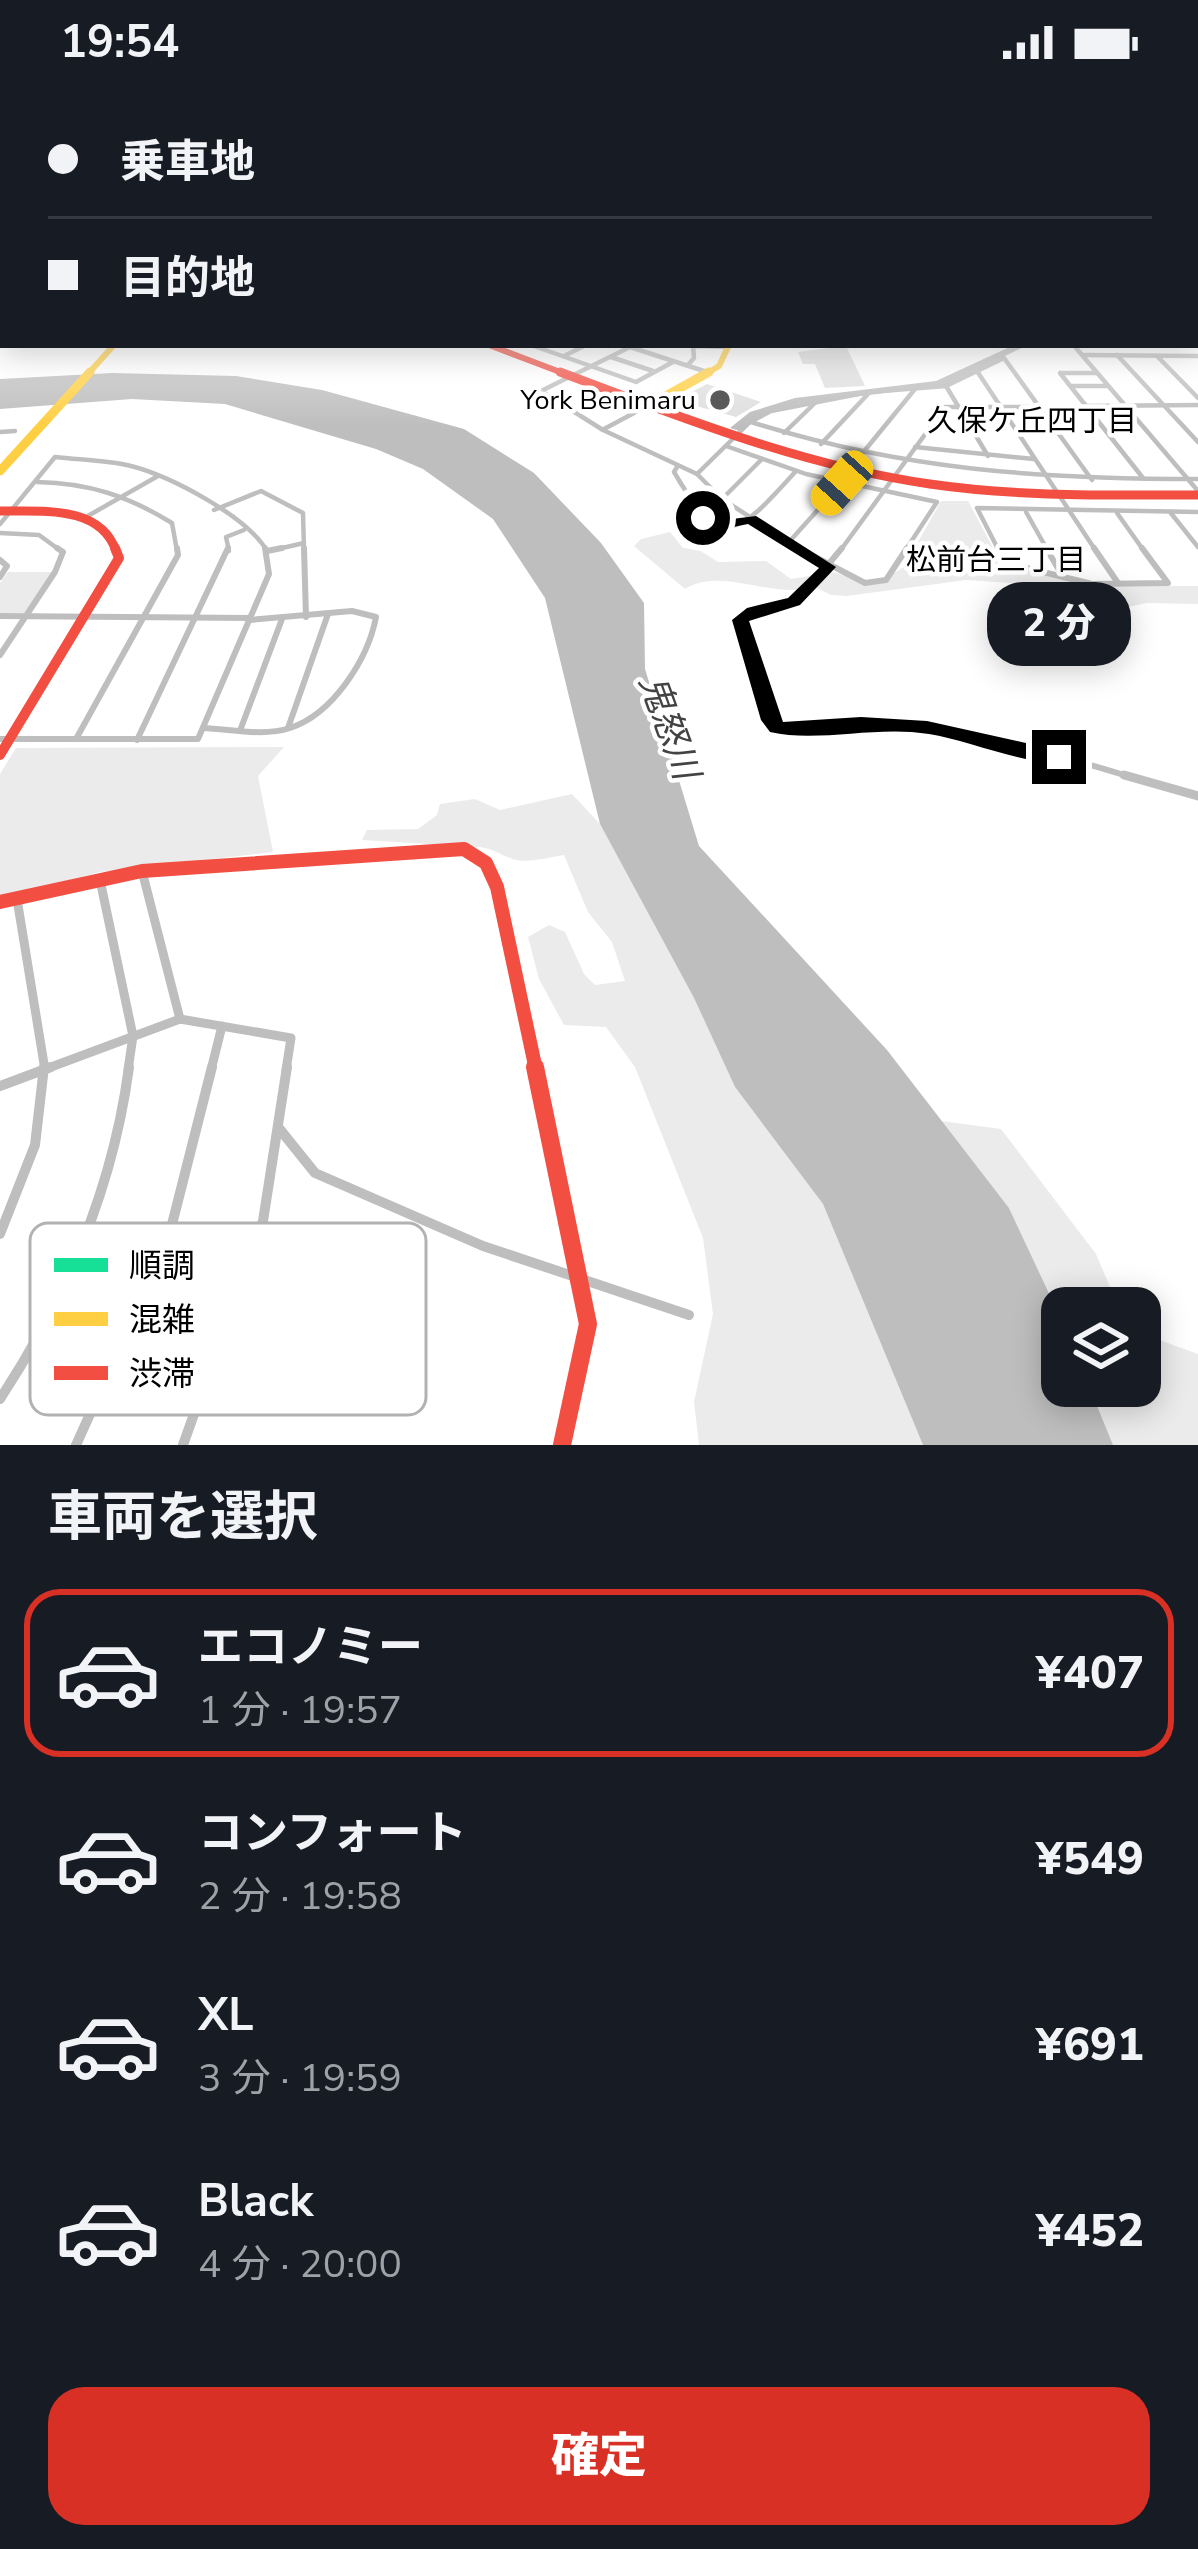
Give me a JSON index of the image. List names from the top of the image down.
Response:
{
  "districts": ["久保ケ丘四丁目", "松前台三丁目"],
  "water": ["鬼怒川"],
  "places": ["York Benimaru"],
  "legend": ["順調", "混雑", "渋滞"],
  "page": {
    "status": "19:54",
    "banner": ["乗車地", "目的地"],
    "bubble": "2 分",
    "heading": "車両を選択",
    "list": [
      {
        "name": "エコノミー",
        "note": "1 分 · 19:57",
        "value": "¥407"
      },
      {
        "name": "コンフォート",
        "note": "2 分 · 19:58",
        "value": "¥549"
      },
      {
        "name": "XL",
        "note": "3 分 · 19:59",
        "value": "¥691"
      },
      {
        "name": "Black",
        "note": "4 分 · 20:00",
        "value": "¥452"
      }
    ],
    "buttons": "確定"
  }
}
